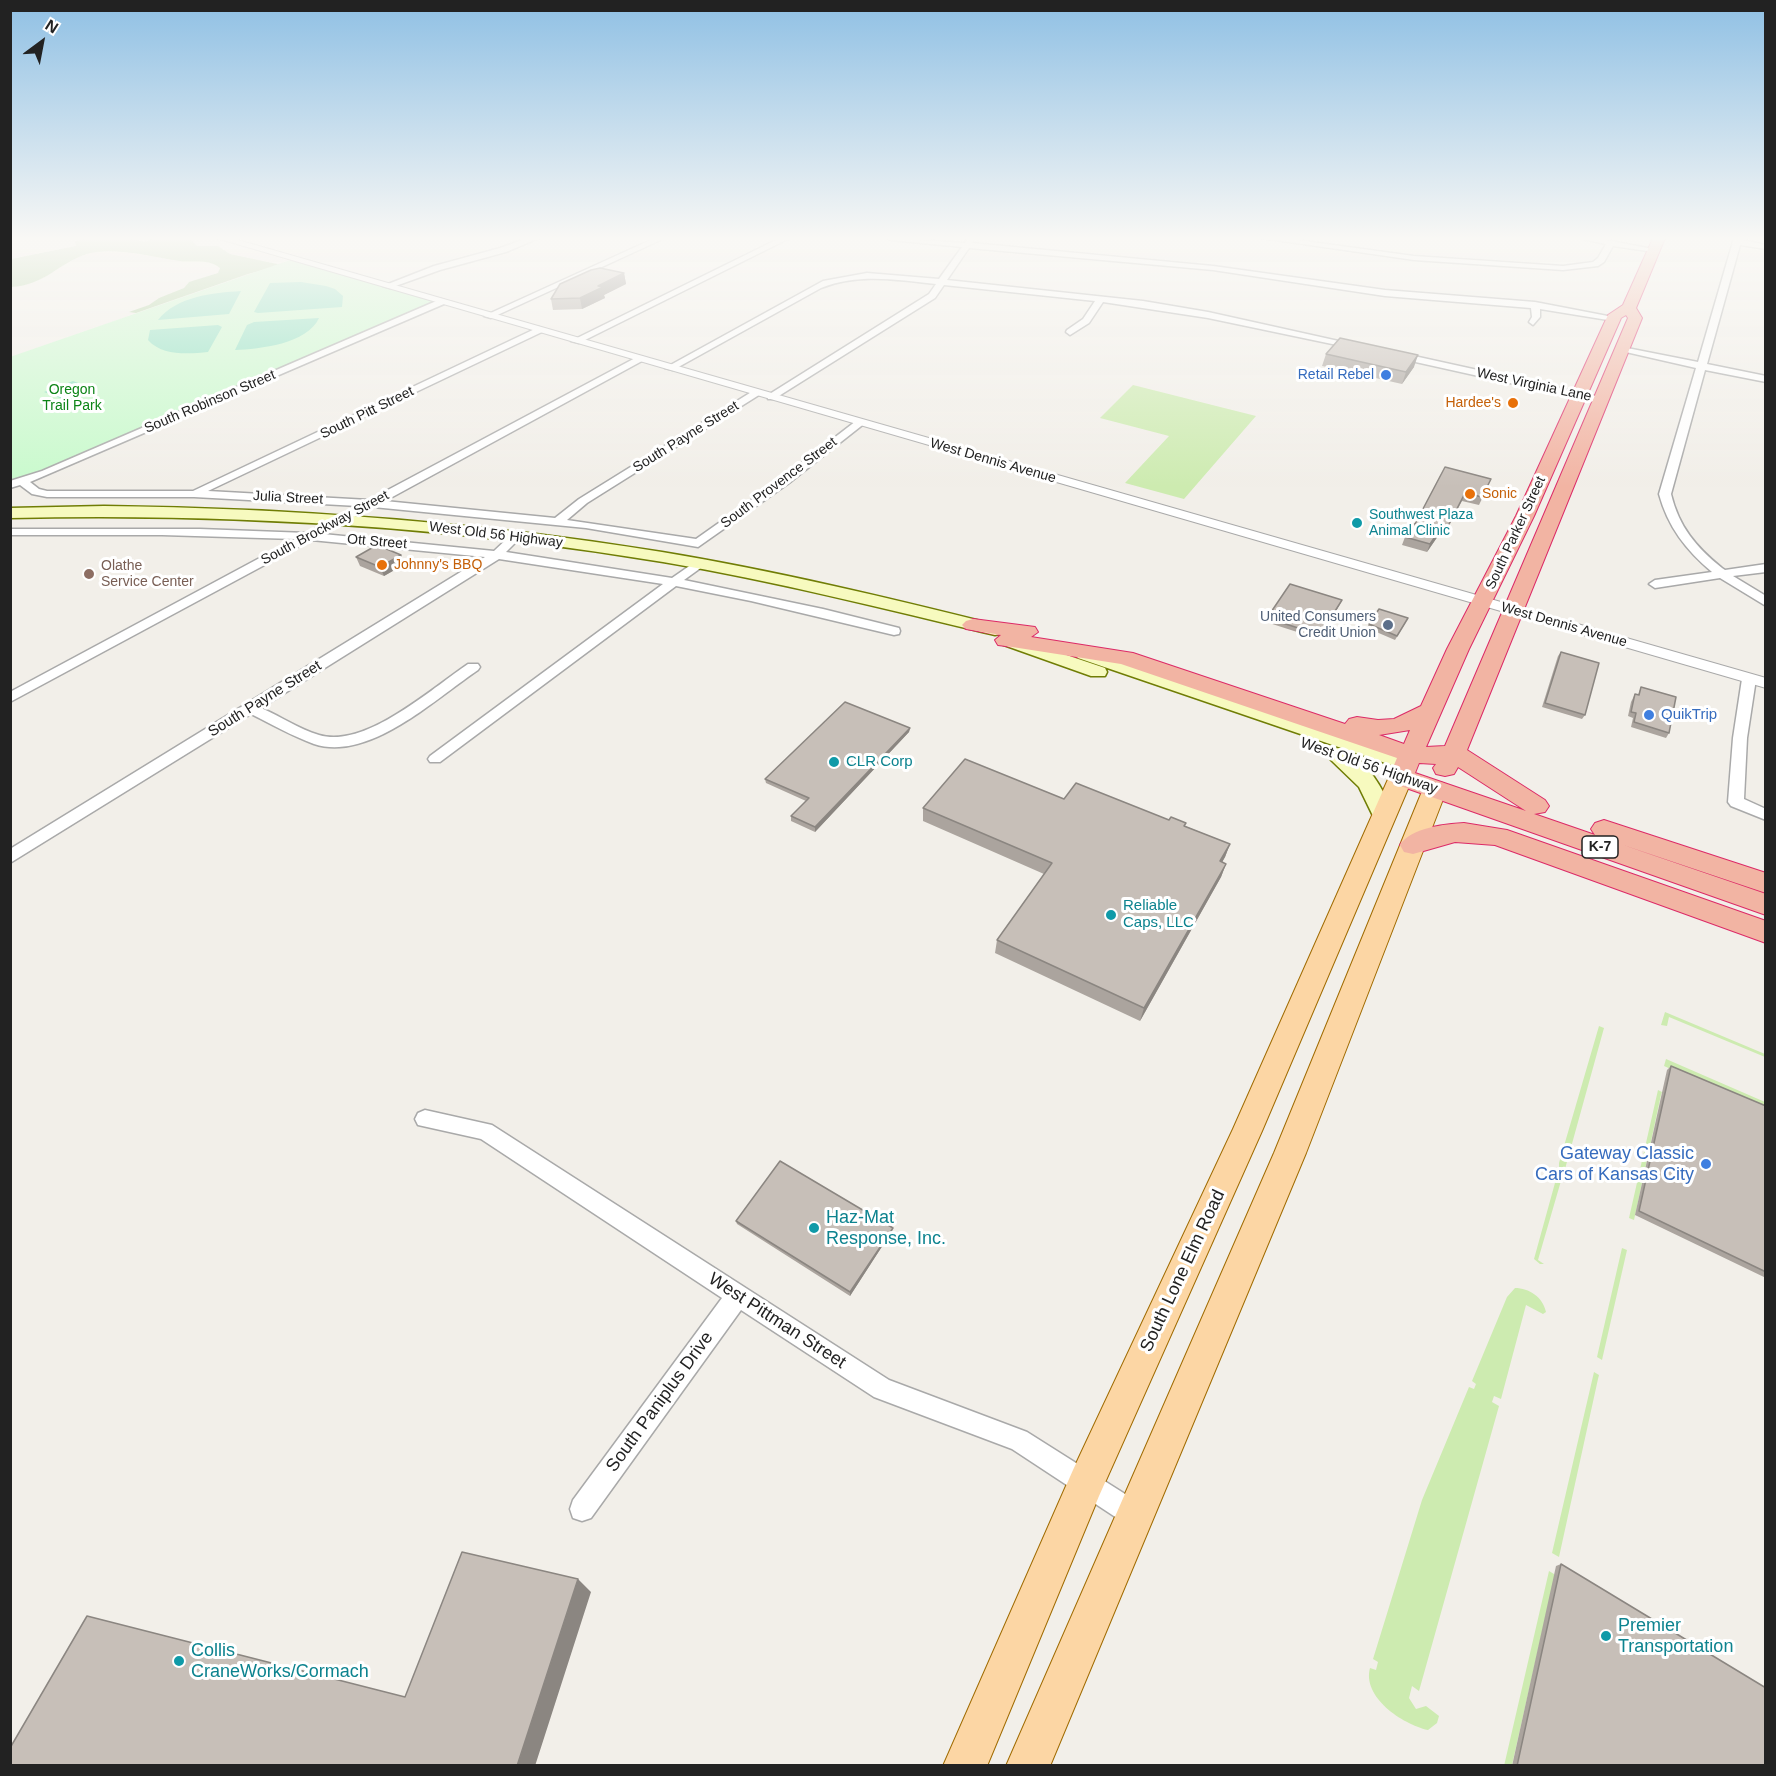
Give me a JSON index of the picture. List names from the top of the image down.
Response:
{
  "streets": {
    "highway": ["South Parker Street", "West Old 56 Highway", "K-7"],
    "main road": ["South Lone Elm Road"],
    "street": [
      "West Virginia Lane",
      "South Robinson Street",
      "South Pitt Street",
      "South Payne Street",
      "West Dennis Avenue",
      "South Provence Street",
      "Julia Street",
      "South Brockway Street",
      "Ott Street",
      "West Pittman Street",
      "South Paniplus Drive"
    ]
  },
  "crossings": [
    ["West Virginia Lane", "South Parker Street"],
    ["South Robinson Street", "Julia Street"],
    ["South Pitt Street", "West Dennis Avenue"],
    ["South Pitt Street", "Julia Street"],
    ["South Payne Street", "West Dennis Avenue"],
    ["South Payne Street", "Julia Street"],
    ["South Payne Street", "West Old 56 Highway"],
    ["South Payne Street", "Ott Street"],
    ["West Dennis Avenue", "South Provence Street"],
    ["West Dennis Avenue", "South Brockway Street"],
    ["West Dennis Avenue", "South Parker Street"],
    ["South Provence Street", "Julia Street"],
    ["Julia Street", "South Brockway Street"],
    ["South Brockway Street", "West Old 56 Highway"],
    ["South Brockway Street", "Ott Street"],
    ["South Parker Street", "West Old 56 Highway"],
    ["South Parker Street", "South Lone Elm Road"],
    ["West Old 56 Highway", "South Lone Elm Road"],
    ["South Lone Elm Road", "West Pittman Street"],
    ["West Pittman Street", "South Paniplus Drive"]
  ],
  "parks": ["Oregon Trail Park"],
  "places": [
    "Retail Rebel",
    "Hardee's",
    "Sonic",
    "Southwest Plaza Animal Clinic",
    "Johnny's BBQ",
    "Olathe Service Center",
    "United Consumers Credit Union",
    "QuikTrip",
    "CLR Corp",
    "Reliable Caps, LLC",
    "Gateway Classic Cars of Kansas City",
    "Haz-Mat Response, Inc.",
    "Premier Transportation",
    "Collis CraneWorks/Cormach"
  ],
  "north": "top right"
}
